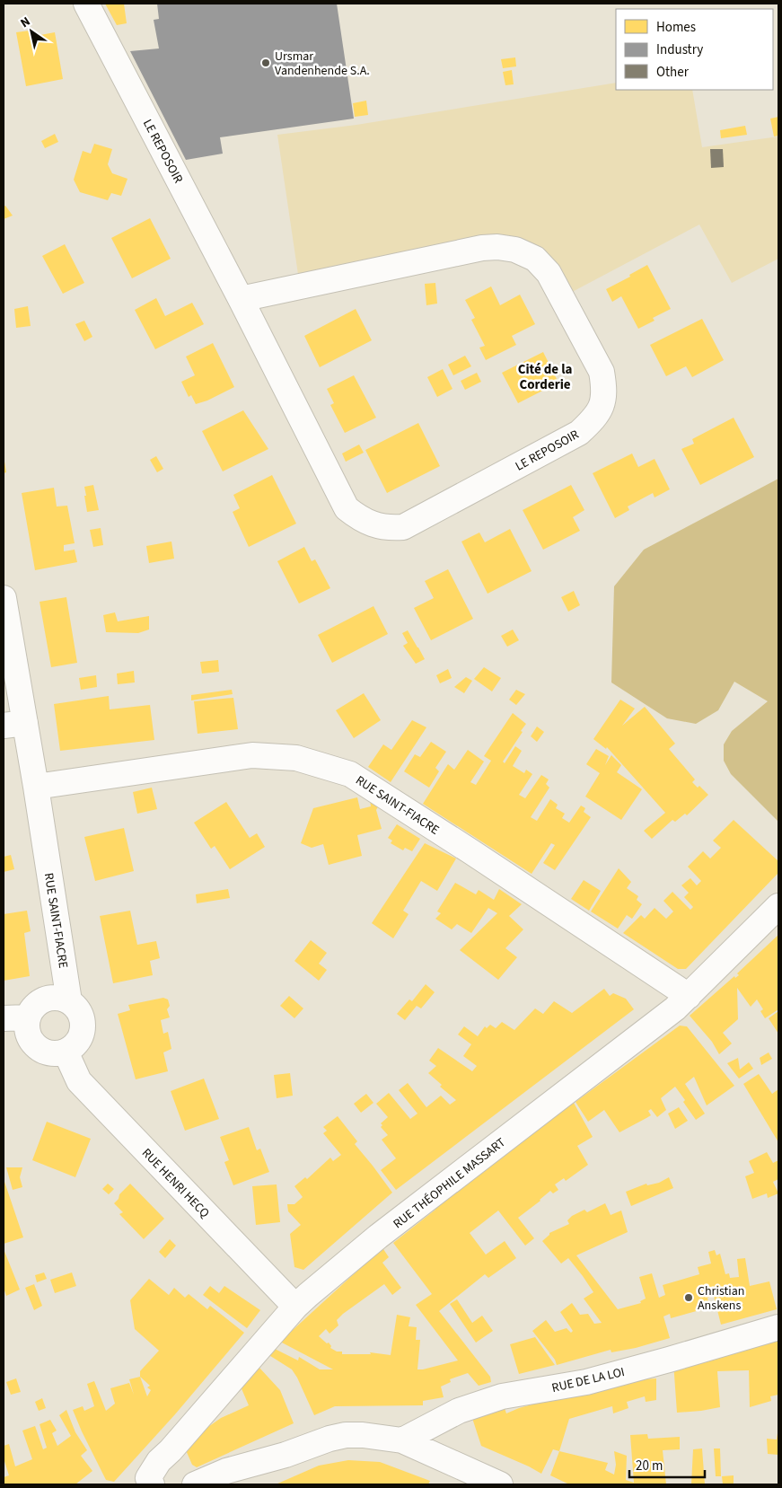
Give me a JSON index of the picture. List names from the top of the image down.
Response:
{
  "streets": {
    "street": [
      "LE REPOSOIR",
      "RUE SAINT-FIACRE",
      "RUE HENRI HECQ",
      "RUE THÉOPHILE MASSART",
      "RUE DE LA LOI"
    ]
  },
  "crossings": [
    ["RUE SAINT-FIACRE", "RUE HENRI HECQ"],
    ["RUE SAINT-FIACRE", "RUE THÉOPHILE MASSART"],
    ["RUE HENRI HECQ", "RUE THÉOPHILE MASSART"]
  ],
  "districts": ["Cité de la Corderie"],
  "places": ["Ursmar Vandenhende S.A.", "Christian Anskens"],
  "legend": ["Homes", "Industry", "Other"],
  "scale_bar": "20 m",
  "north": "top left"
}
